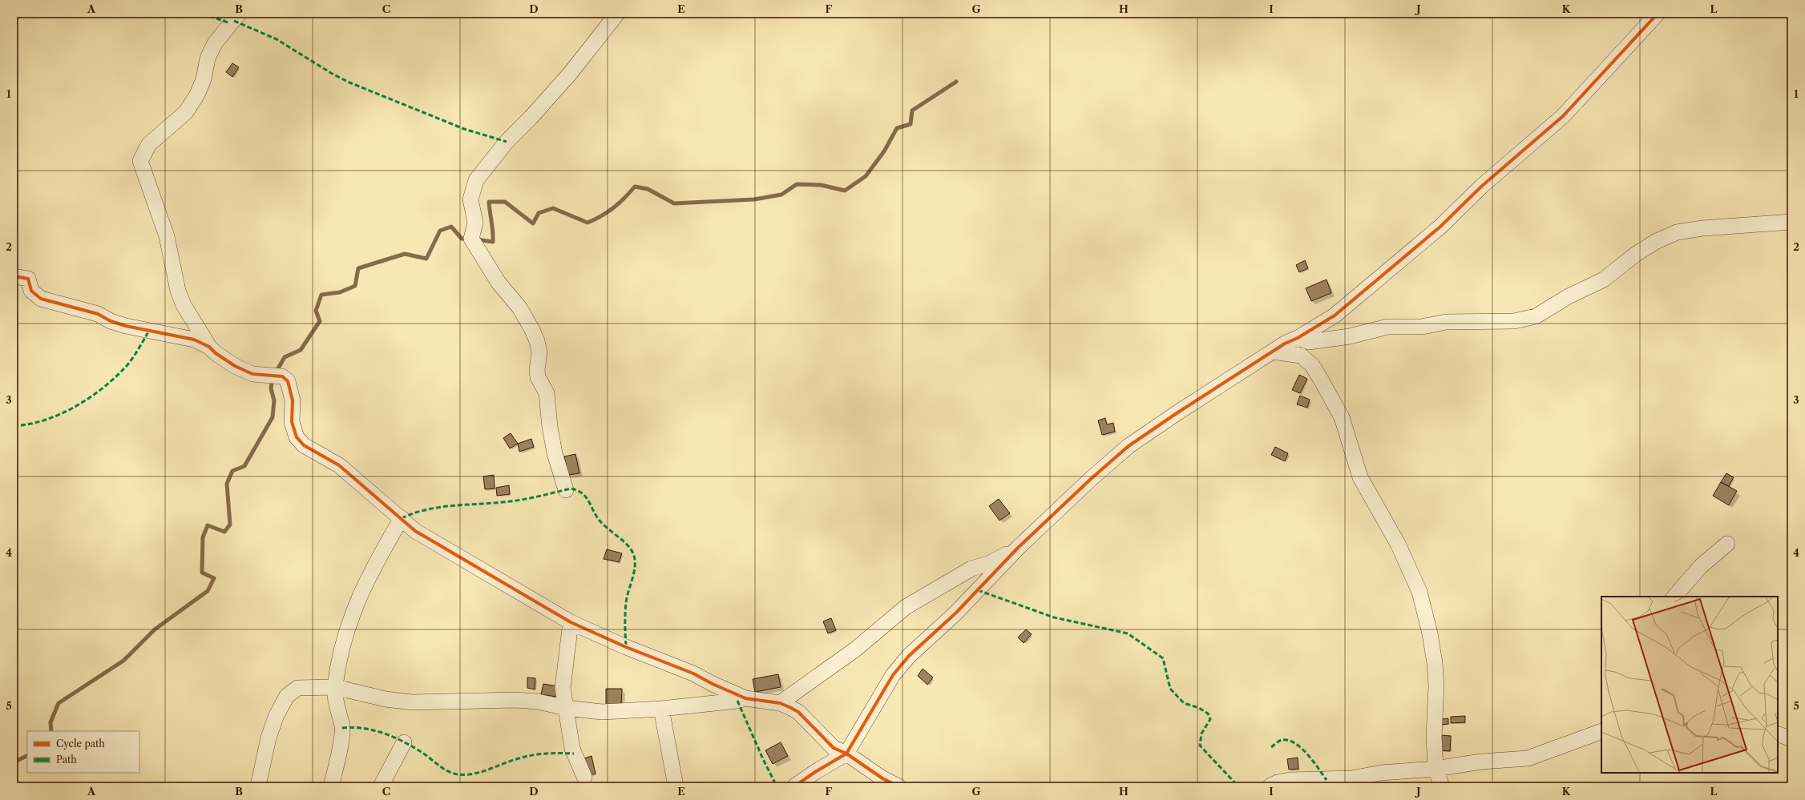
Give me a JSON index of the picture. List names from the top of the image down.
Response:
{
  "legend": ["Cycle path", "Path"],
  "grid": {
    "columns": [
      "A",
      "B",
      "C",
      "D",
      "E",
      "F",
      "G",
      "H",
      "I",
      "J",
      "K",
      "L"
    ],
    "rows": [
      "1",
      "2",
      "3",
      "4",
      "5"
    ]
  }
}
